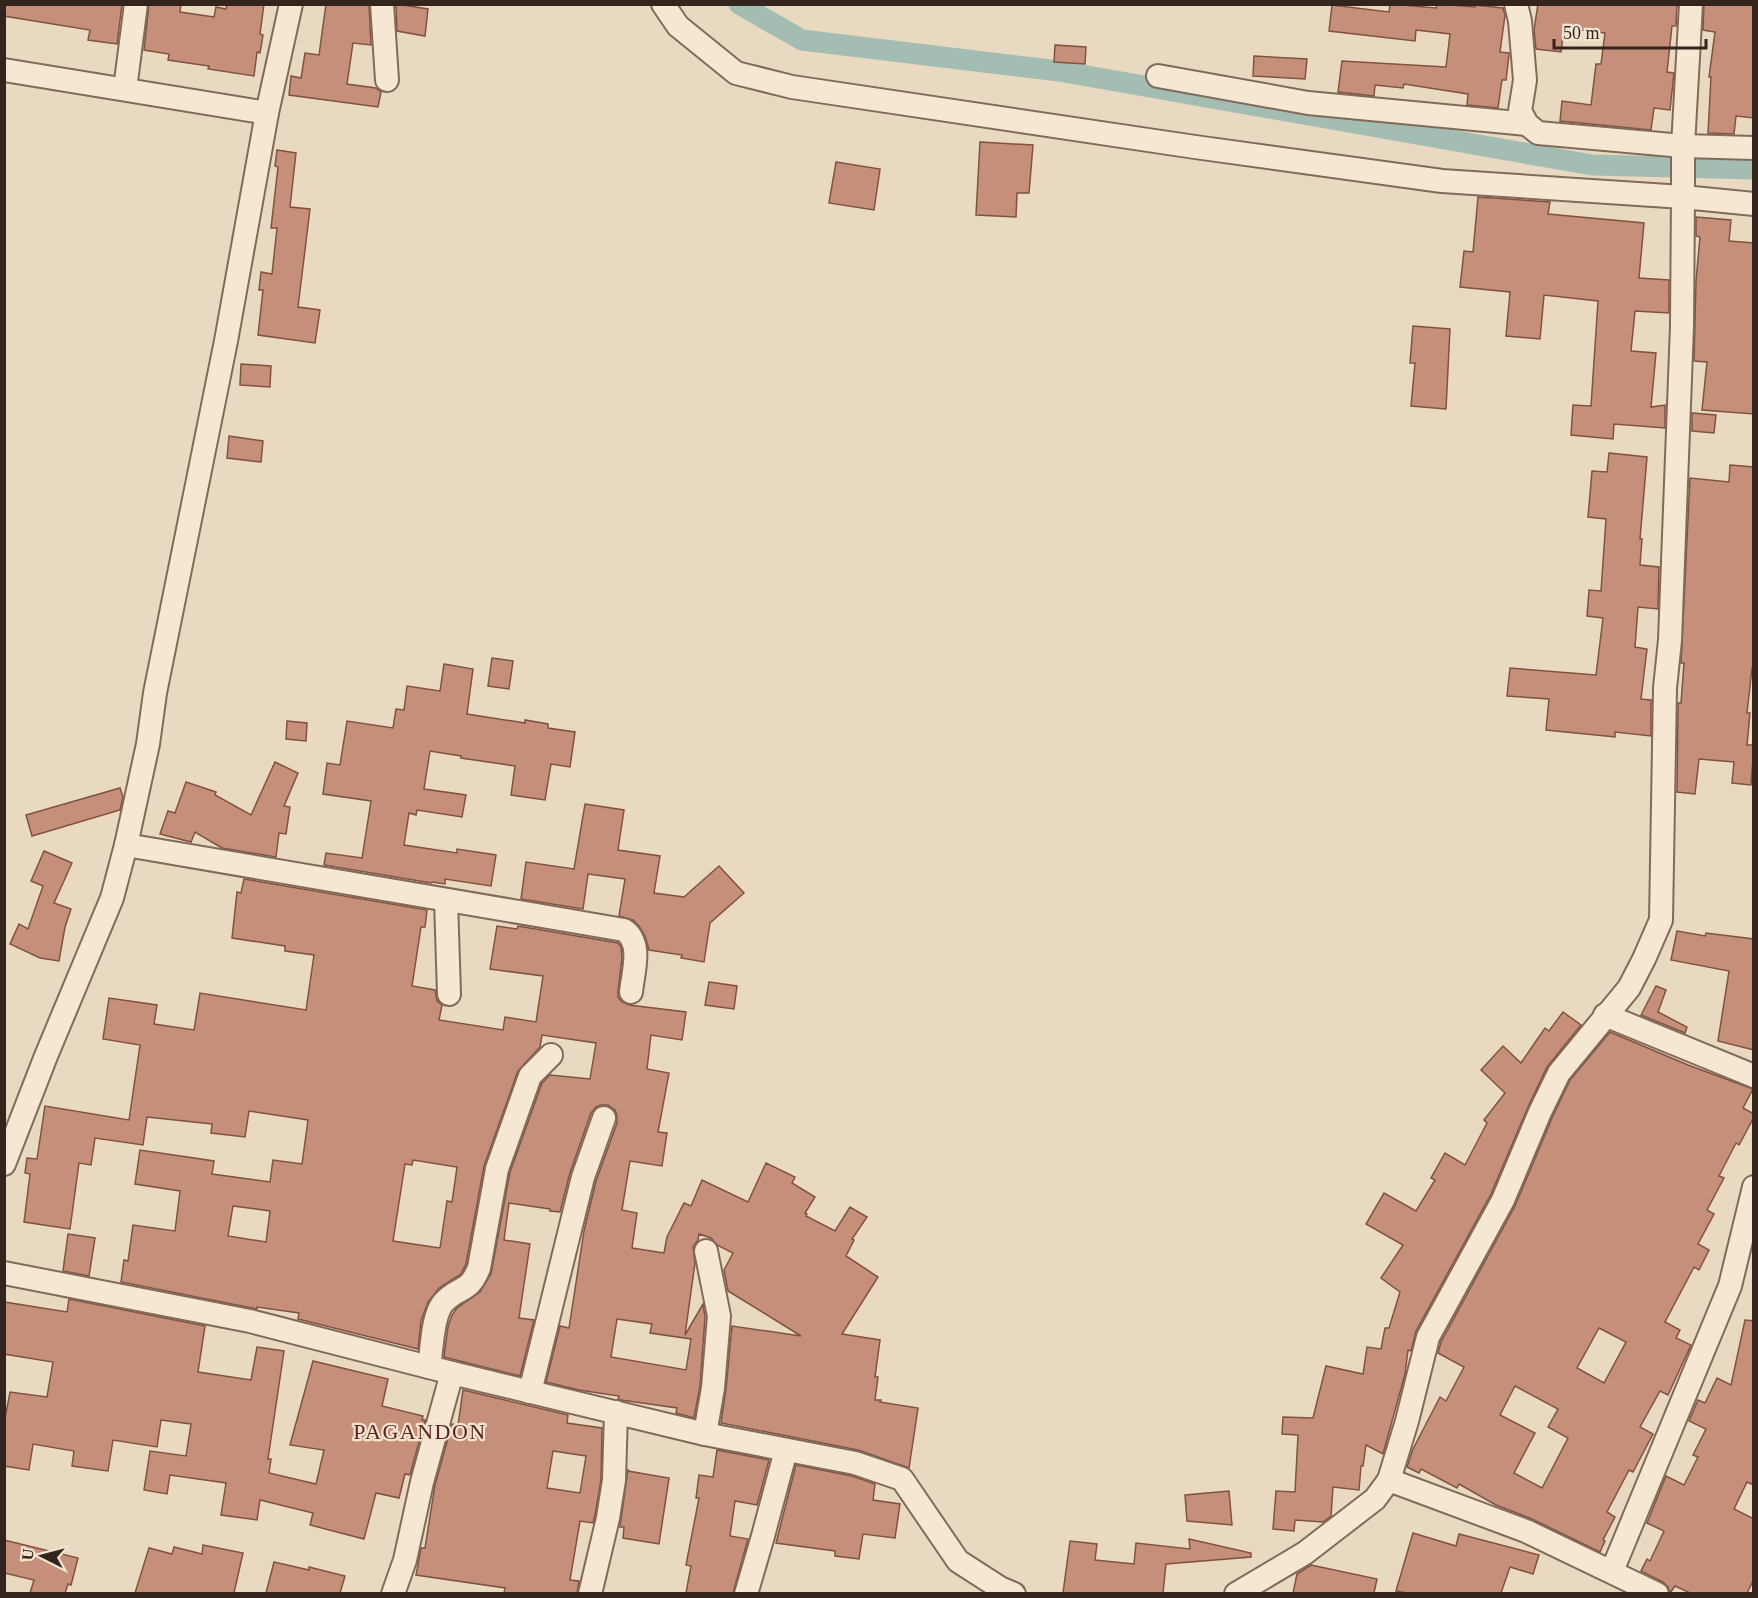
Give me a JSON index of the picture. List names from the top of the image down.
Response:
{
  "districts": ["PAGANDON"],
  "scale_bar": "50 m",
  "north": "left"
}
